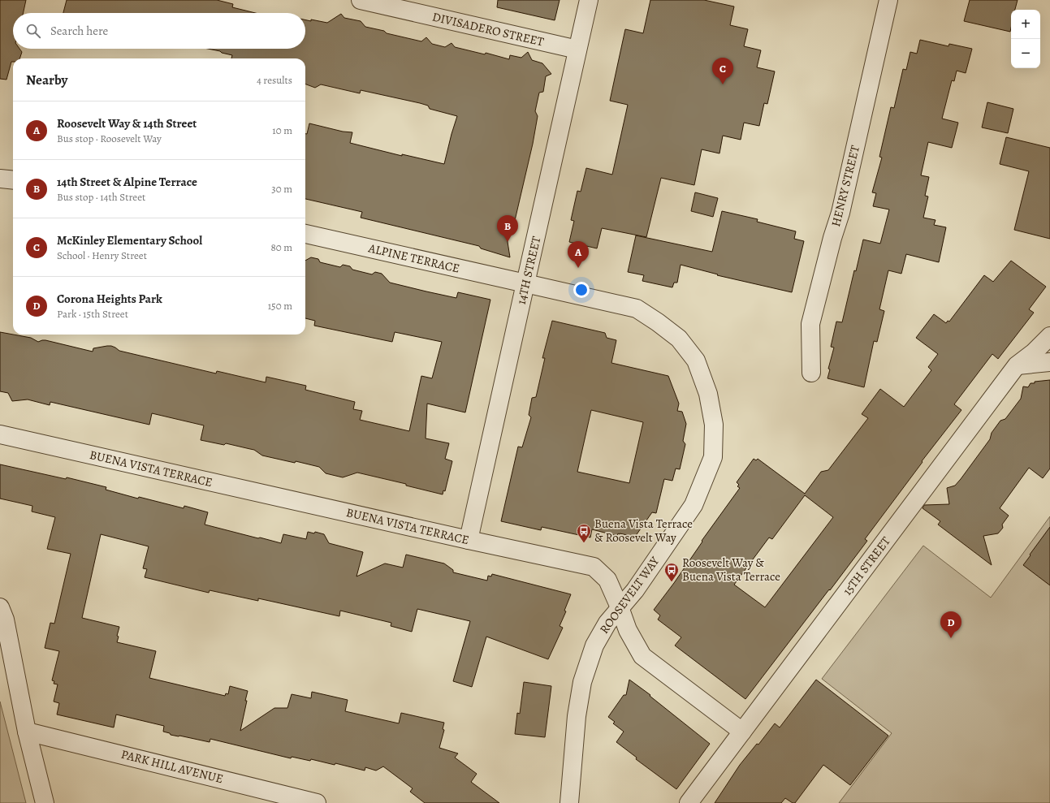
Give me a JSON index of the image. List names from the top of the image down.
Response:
{
  "streets": {
    "street": [
      "DIVISADERO STREET",
      "HENRY STREET",
      "ALPINE TERRACE",
      "14TH STREET",
      "BUENA VISTA TERRACE",
      "15TH STREET",
      "ROOSEVELT WAY",
      "PARK HILL AVENUE"
    ]
  },
  "crossings": [
    ["DIVISADERO STREET", "14TH STREET"],
    ["ALPINE TERRACE", "14TH STREET"],
    ["ALPINE TERRACE", "ROOSEVELT WAY"],
    ["14TH STREET", "BUENA VISTA TERRACE"],
    ["14TH STREET", "ROOSEVELT WAY"],
    ["BUENA VISTA TERRACE", "15TH STREET"],
    ["BUENA VISTA TERRACE", "ROOSEVELT WAY"]
  ],
  "places": {
    "bus stop": ["Buena Vista Terrace & Roosevelt Way", "Roosevelt Way & Buena Vista Terrace"]
  },
  "page": {
    "map_buttons": ["+", "−"],
    "search": "Search here",
    "pins": [
      "C",
      "B",
      "A",
      "D"
    ],
    "heading": ["Nearby", "4 results"],
    "list": [
      {
        "mark": "A",
        "name": "Roosevelt Way & 14th Street",
        "note": "Bus stop · Roosevelt Way",
        "value": "10 m"
      },
      {
        "mark": "B",
        "name": "14th Street & Alpine Terrace",
        "note": "Bus stop · 14th Street",
        "value": "30 m"
      },
      {
        "mark": "C",
        "name": "McKinley Elementary School",
        "note": "School · Henry Street",
        "value": "80 m"
      },
      {
        "mark": "D",
        "name": "Corona Heights Park",
        "note": "Park · 15th Street",
        "value": "150 m"
      }
    ]
  }
}
